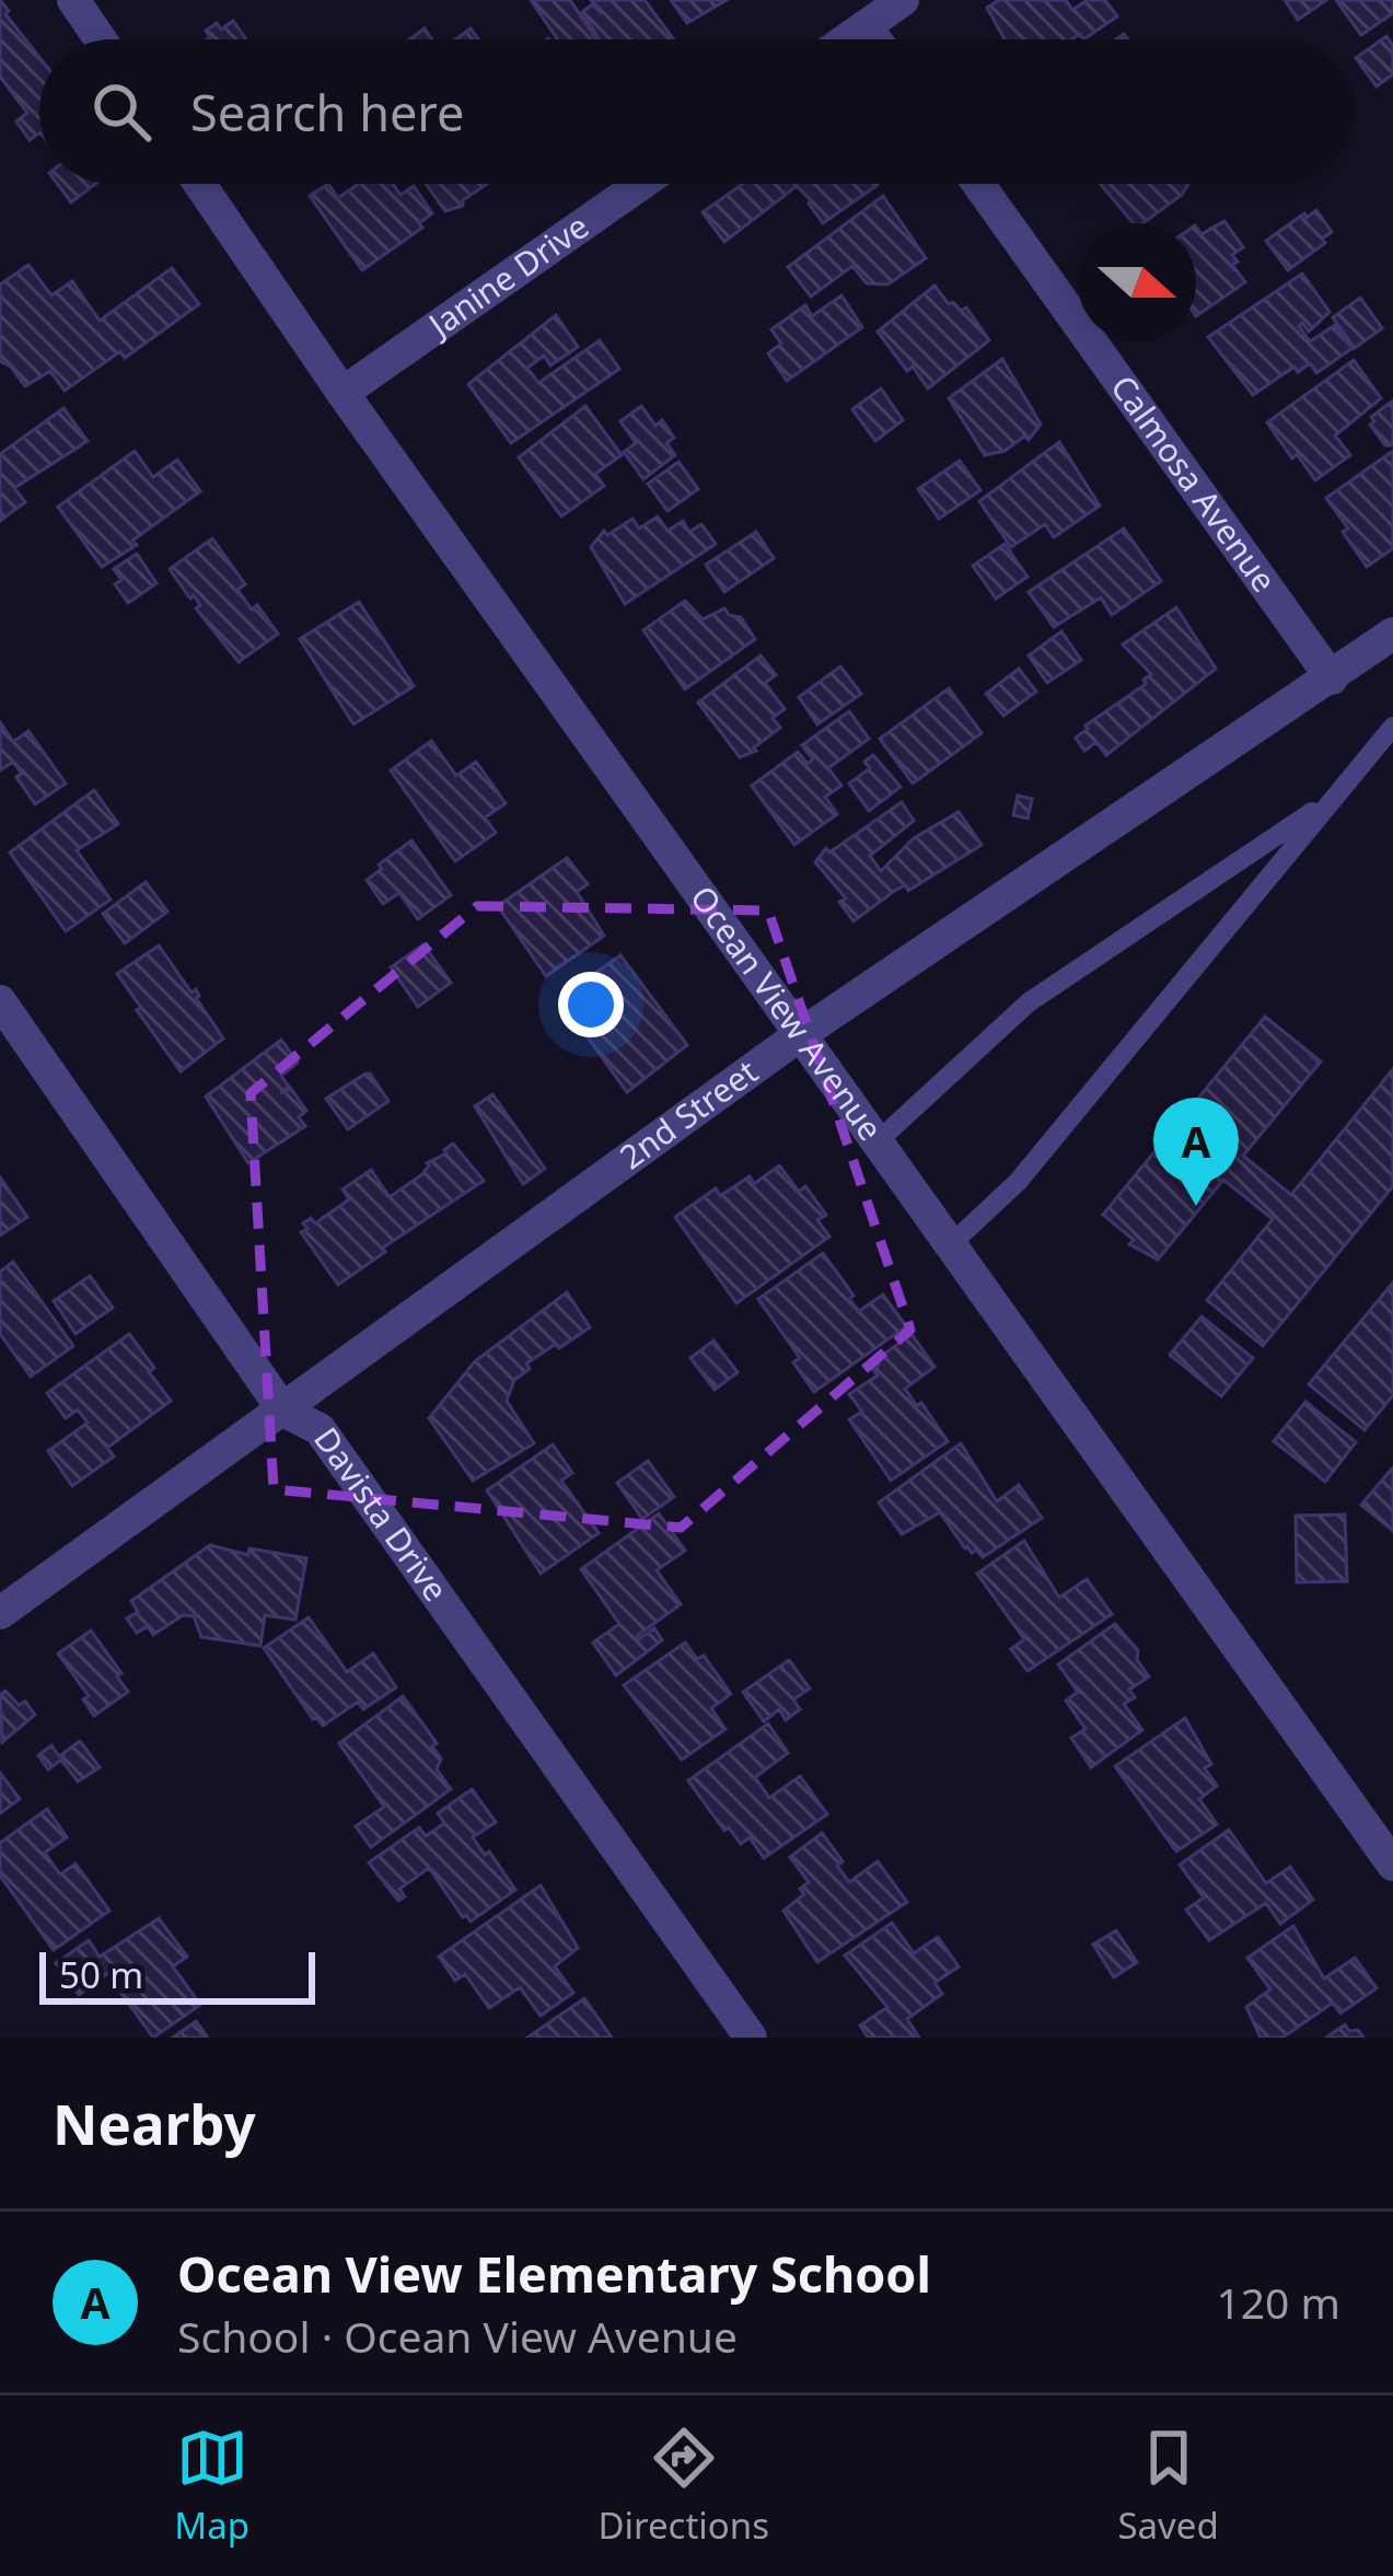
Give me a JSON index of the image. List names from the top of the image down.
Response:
{
  "streets": {
    "street": [
      "Janine Drive",
      "Calmosa Avenue",
      "Ocean View Avenue",
      "2nd Street",
      "Davista Drive"
    ]
  },
  "crossings": [
    ["Janine Drive", "Ocean View Avenue"],
    ["Calmosa Avenue", "2nd Street"],
    ["Ocean View Avenue", "2nd Street"],
    ["2nd Street", "Davista Drive"]
  ],
  "scale_bar": "50 m",
  "north": "right",
  "page": {
    "search": "Search here",
    "pins": "A",
    "scale": "50 m",
    "heading": "Nearby",
    "list": [
      {
        "mark": "A",
        "name": "Ocean View Elementary School",
        "note": "School · Ocean View Avenue",
        "value": "120 m"
      }
    ],
    "nav": ["Map", "Directions", "Saved"]
  }
}
